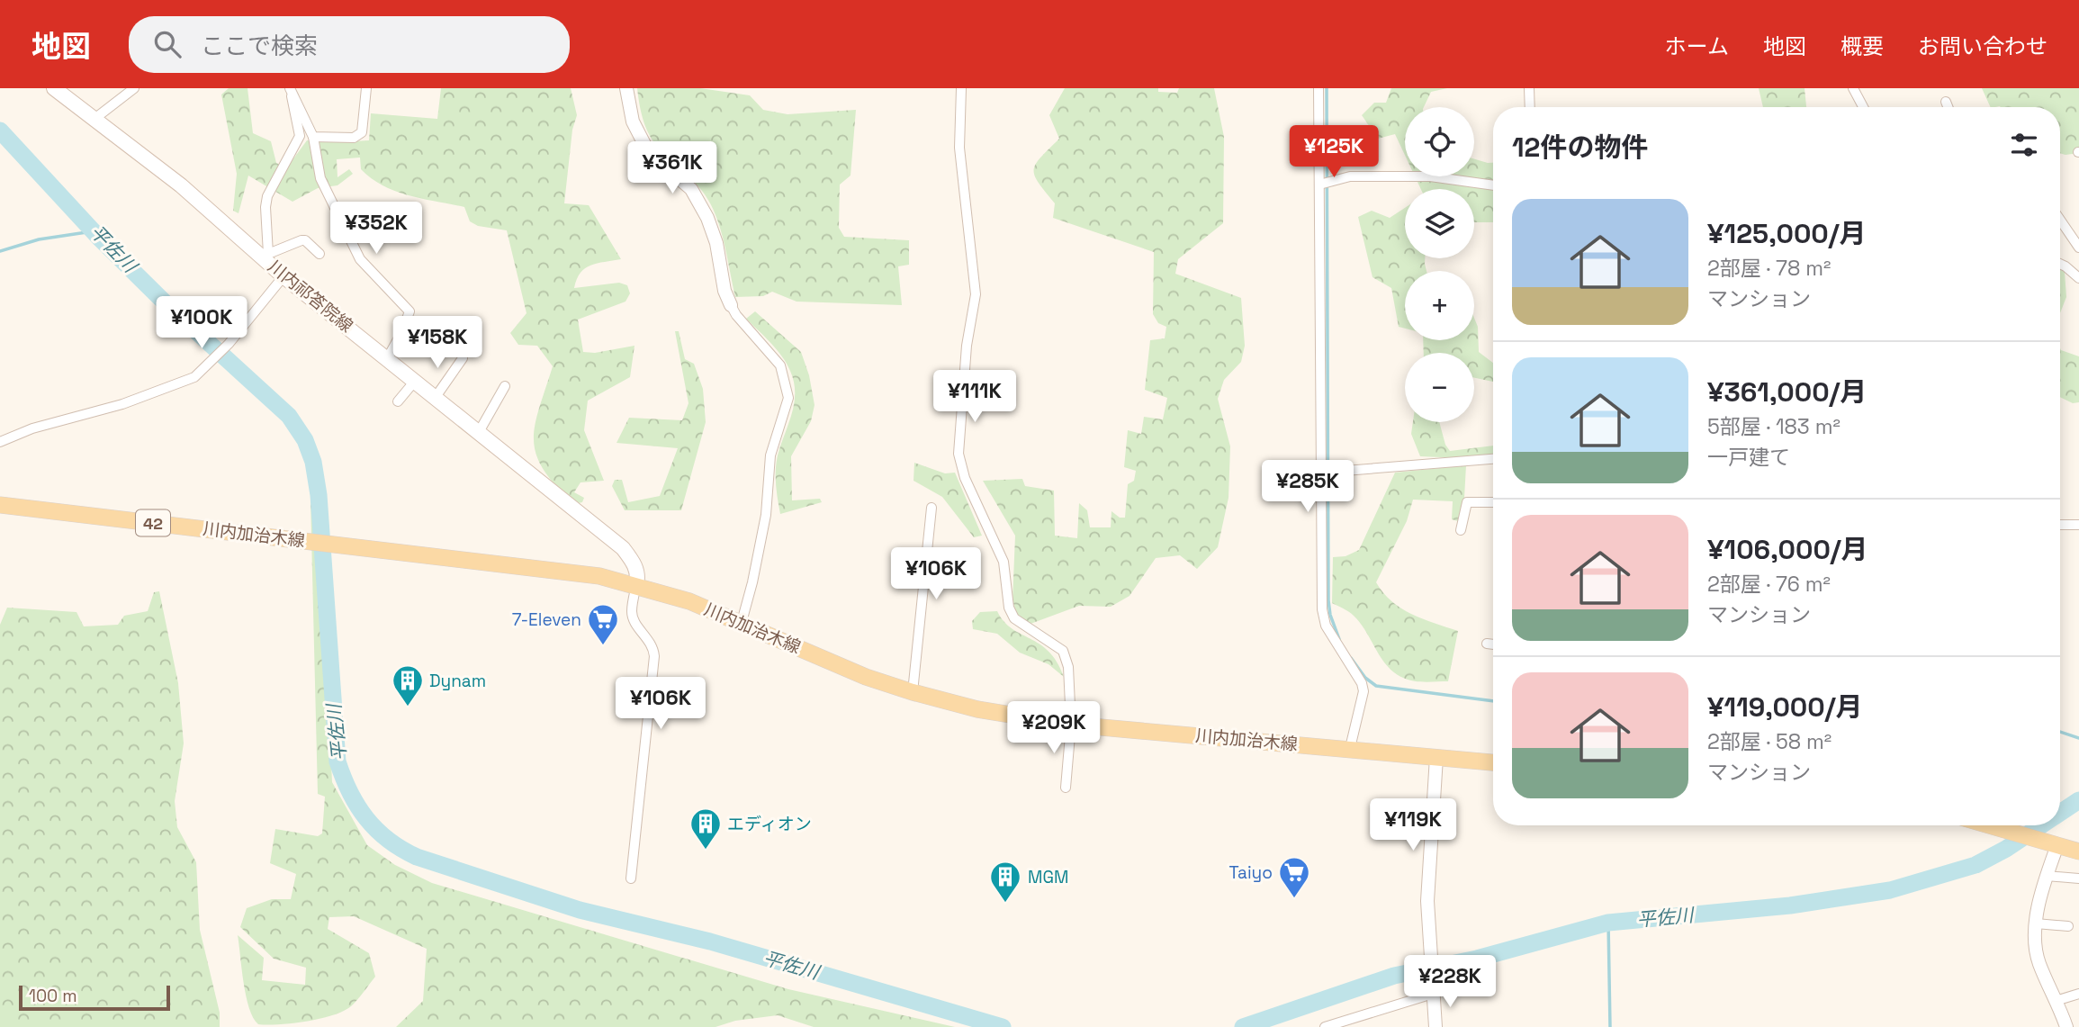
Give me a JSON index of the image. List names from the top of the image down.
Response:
{
  "streets": {
    "main road": ["川内祁答院線", "42", "川内加治木線"]
  },
  "crossings": [
    ["川内祁答院線", "川内加治木線"]
  ],
  "water": ["平佐川"],
  "places": {
    "supermarket": ["7-Eleven", "Taiyo"],
    "building": ["Dynam", "エディオン", "MGM"]
  },
  "scale_bar": "100 m",
  "page": {
    "header": "地図",
    "search": "ここで検索",
    "nav": [
      "ホーム",
      "地図",
      "概要",
      "お問い合わせ"
    ],
    "map_buttons": ["+", "−"],
    "heading": "12件の物件",
    "price": [
      "¥125K",
      "¥361K",
      "¥352K",
      "¥100K",
      "¥158K",
      "¥111K",
      "¥285K",
      "¥106K",
      "¥106K",
      "¥209K",
      "¥119K",
      "¥228K"
    ],
    "list": [
      {
        "name": "¥125,000/月",
        "note": "2部屋 · 78 m² · マンション"
      },
      {
        "name": "¥361,000/月",
        "note": "5部屋 · 183 m² · 一戸建て"
      },
      {
        "name": "¥106,000/月",
        "note": "2部屋 · 76 m² · マンション"
      },
      {
        "name": "¥119,000/月",
        "note": "2部屋 · 58 m² · マンション"
      }
    ],
    "scale": "100 m"
  }
}
